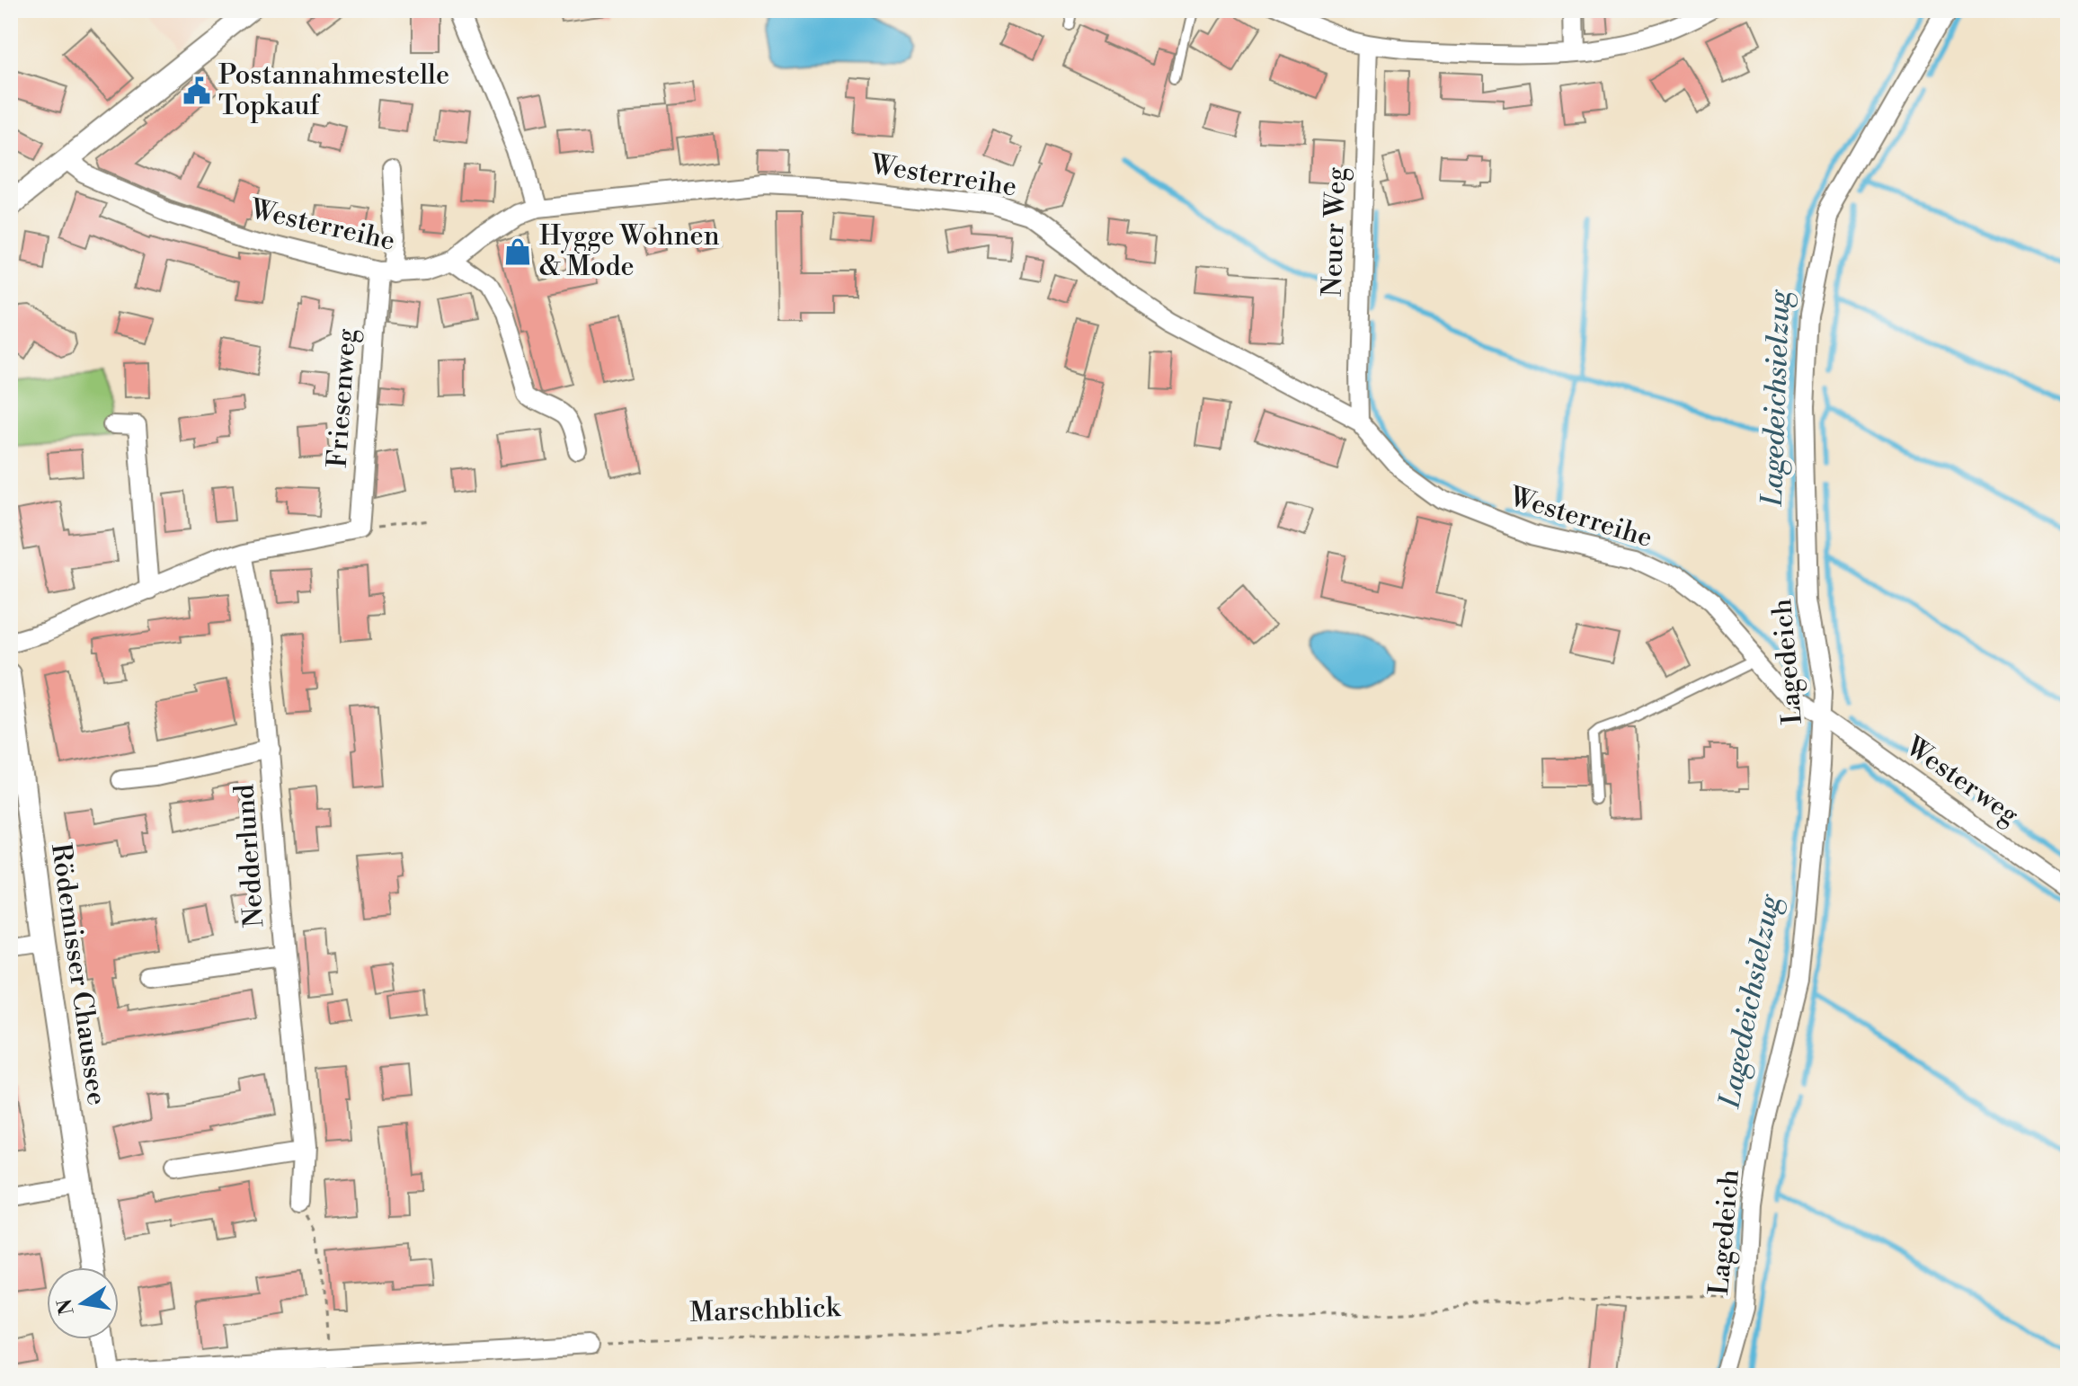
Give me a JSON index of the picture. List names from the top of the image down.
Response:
{
  "streets": {
    "street": [
      "Westerreihe",
      "Neuer Weg",
      "Friesenweg",
      "Lagedeich",
      "Westerweg",
      "Nedderlund",
      "Rödemisser Chaussee"
    ],
    "path": ["Marschblick"]
  },
  "crossings": [
    ["Westerreihe", "Neuer Weg"],
    ["Westerreihe", "Friesenweg"],
    ["Westerreihe", "Lagedeich"],
    ["Westerreihe", "Westerweg"],
    ["Lagedeich", "Westerweg"],
    ["Lagedeich", "Marschblick"]
  ],
  "water": ["Lagedeichsielzug"],
  "places": {
    "public building": ["Postannahmestelle Topkauf"],
    "shop": ["Hygge Wohnen & Mode"]
  },
  "north": "left"
}
